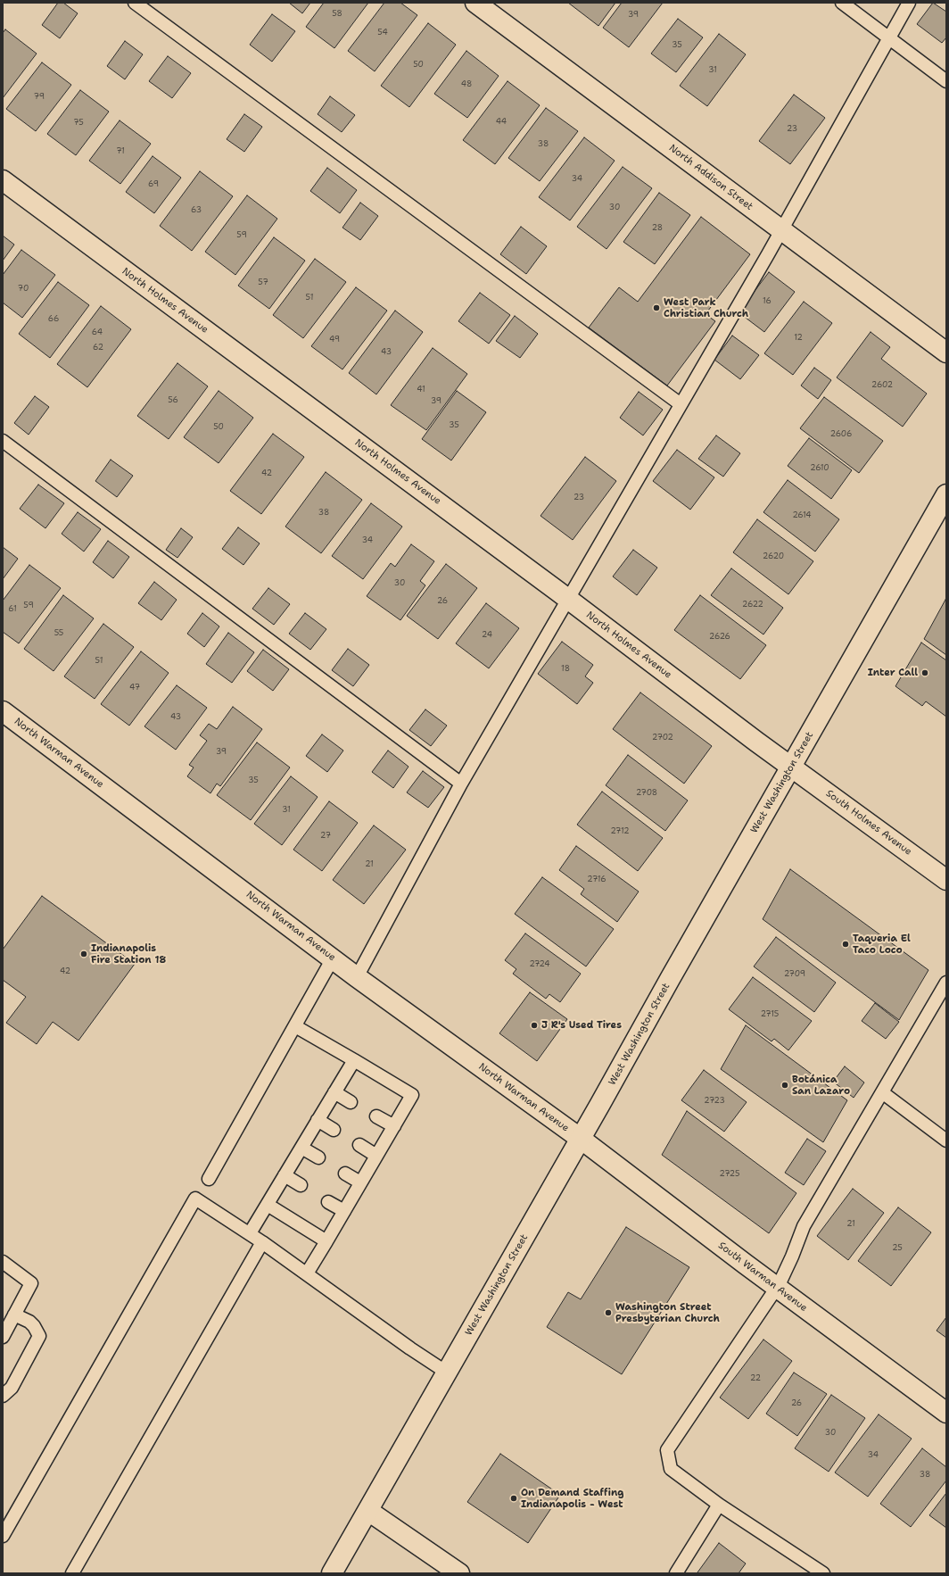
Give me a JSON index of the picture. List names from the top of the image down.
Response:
{
  "streets": {
    "street": [
      "North Addison Street",
      "North Holmes Avenue",
      "North Warman Avenue",
      "West Washington Street",
      "South Holmes Avenue",
      "South Warman Avenue"
    ]
  },
  "crossings": [
    ["North Holmes Avenue", "West Washington Street"],
    ["North Holmes Avenue", "South Holmes Avenue"],
    ["North Warman Avenue", "West Washington Street"],
    ["North Warman Avenue", "South Warman Avenue"],
    ["West Washington Street", "South Holmes Avenue"],
    ["West Washington Street", "South Warman Avenue"]
  ],
  "places": [
    "West Park Christian Church",
    "Inter Call",
    "Taqueria El Taco Loco",
    "Indianapolis Fire Station 18",
    "J R's Used Tires",
    "Botánica San Lazaro",
    "Washington Street Presbyterian Church",
    "On Demand Staffing Indianapolis - West"
  ],
  "house_numbers": [
    "58",
    "39",
    "54",
    "35",
    "50",
    "31",
    "48",
    "79",
    "44",
    "75",
    "23",
    "38",
    "71",
    "34",
    "69",
    "30",
    "63",
    "28",
    "59",
    "57",
    "70",
    "51",
    "16",
    "66",
    "64",
    "12",
    "49",
    "62",
    "43",
    "2602",
    "41",
    "56",
    "39",
    "35",
    "50",
    "2606",
    "2610",
    "42",
    "23",
    "38",
    "2614",
    "34",
    "2620",
    "30",
    "26",
    "2622",
    "59",
    "61",
    "55",
    "24",
    "2626",
    "51",
    "18",
    "47",
    "43",
    "2702",
    "39",
    "35",
    "2708",
    "31",
    "2712",
    "27",
    "21",
    "2716",
    "2724",
    "42",
    "2709",
    "2715",
    "2723",
    "2725",
    "21",
    "25",
    "22",
    "26",
    "30",
    "34",
    "38"
  ]
}
